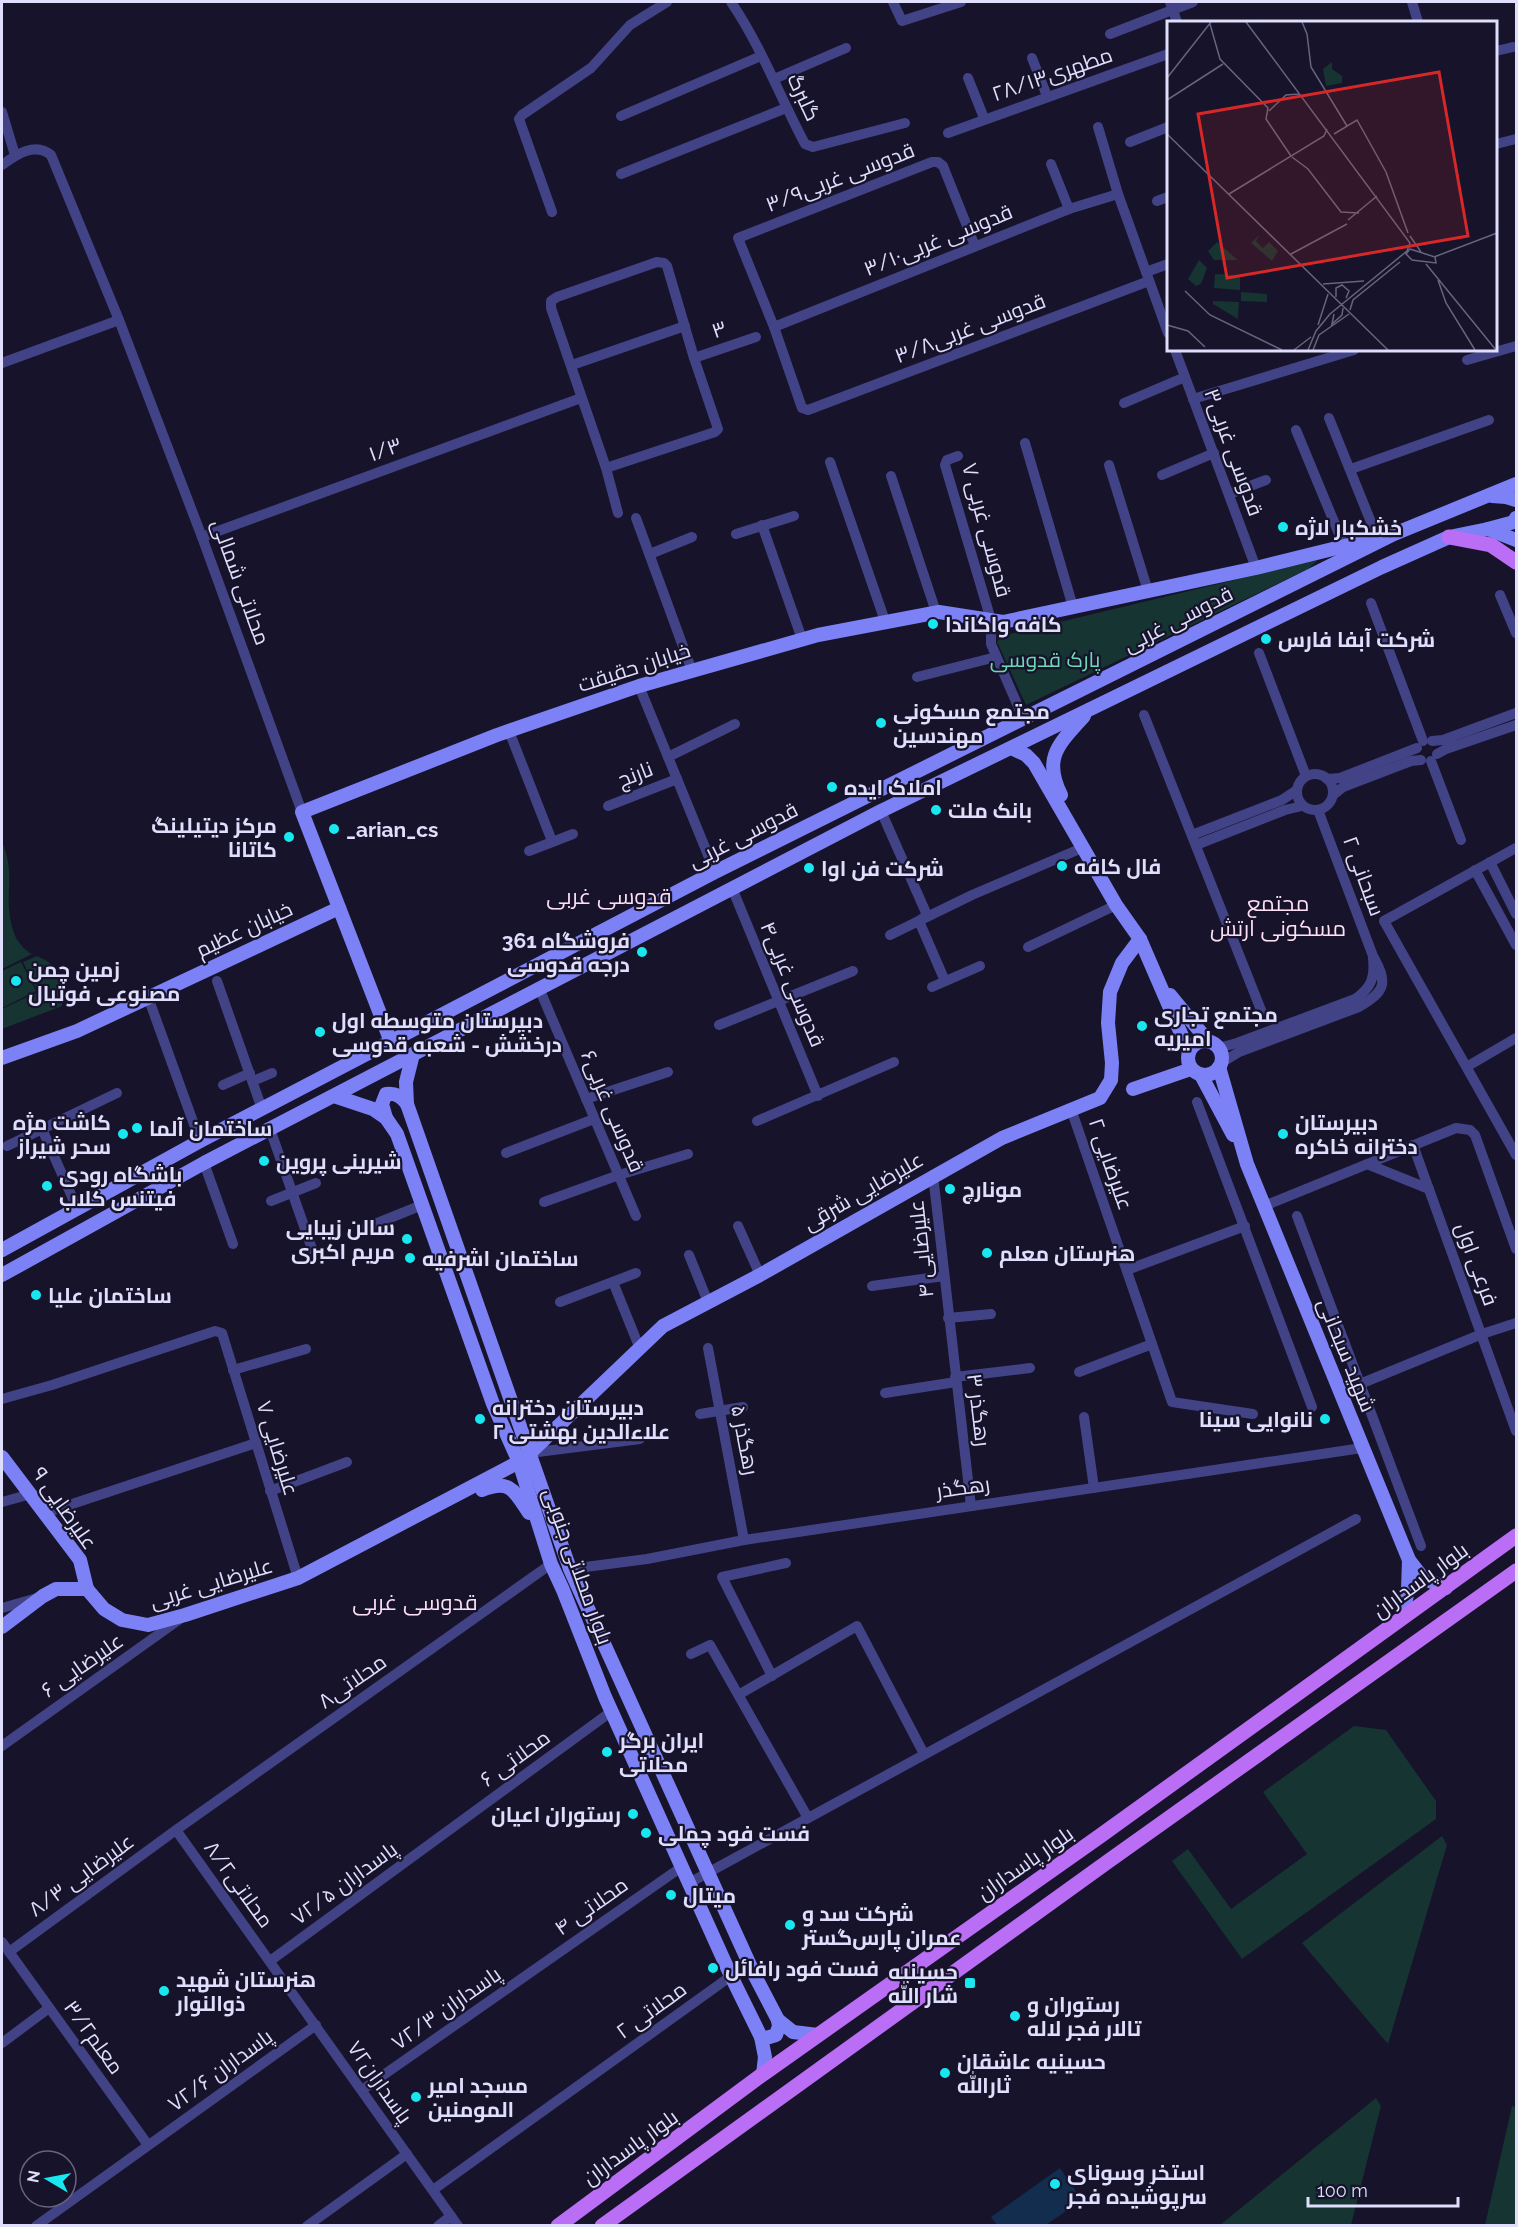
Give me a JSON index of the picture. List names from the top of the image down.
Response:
{
  "streets": {
    "main road": ["بلوار پاسداران"],
    "street": [
      "مطهری۲۸/۱۳",
      "گلبرگ",
      "قدوسی غربی۳/۹",
      "قدوسی غربی۳/۱۰",
      "قدوسی غربی۳/۸",
      "۳",
      "۱/۳",
      "قدوسی غربی۳",
      "۷ قدوسی غربی",
      "محلاتی شمالی",
      "قدوسی غربی",
      "خیابان حقیقت",
      "نارنج",
      "سبحانی ۲",
      "خیابان عظیم",
      "قدوسی غربی۴",
      "قدوسی غربی۶",
      "۲ علیرضایی",
      "علیرضایی شرقی",
      "۴ علیرضایی",
      "فرعی اول",
      "شهید سبحانی",
      "۳ رهگذر",
      "۵ رهگذر",
      "۷ علیرضایی",
      "رهگذر",
      "۹ علیرضایی",
      "بلوار محلاتی جنوبی",
      "علیرضایی غربی",
      "۶ علیرضایی",
      "محلاتی۸",
      "۶ محلاتی",
      "۸/۳ علیرضایی",
      "۷۲/۵ پاسداران",
      "محلاتی۸/۲",
      "۴ محلاتی",
      "۷۲/۳ پاسداران",
      "۲ محلاتی",
      "معلم۳/۲",
      "۷۲/۶ پاسداران",
      "پاسداران۷۲"
    ]
  },
  "crossings": [
    ["قدوسی غربی۳/۹", "قدوسی غربی۳/۱۰"],
    ["قدوسی غربی۳/۹", "قدوسی غربی۳/۸"],
    ["قدوسی غربی۳/۱۰", "قدوسی غربی۳/۸"],
    ["۱/۳", "محلاتی شمالی"],
    ["قدوسی غربی۳", "خیابان حقیقت"],
    ["۷ قدوسی غربی", "خیابان حقیقت"],
    ["محلاتی شمالی", "قدوسی غربی"],
    ["محلاتی شمالی", "خیابان حقیقت"],
    ["محلاتی شمالی", "خیابان عظیم"],
    ["قدوسی غربی", "خیابان حقیقت"],
    ["قدوسی غربی", "قدوسی غربی۴"],
    ["قدوسی غربی", "قدوسی غربی۶"],
    ["قدوسی غربی", "بلوار محلاتی جنوبی"],
    ["۲ علیرضایی", "علیرضایی شرقی"],
    ["علیرضایی شرقی", "۴ علیرضایی"],
    ["علیرضایی شرقی", "بلوار محلاتی جنوبی"],
    ["۴ علیرضایی", "۳ رهگذر"],
    ["شهید سبحانی", "رهگذر"],
    ["۳ رهگذر", "رهگذر"],
    ["۵ رهگذر", "رهگذر"],
    ["۷ علیرضایی", "علیرضایی غربی"],
    ["رهگذر", "بلوار محلاتی جنوبی"],
    ["۹ علیرضایی", "علیرضایی غربی"],
    ["بلوار محلاتی جنوبی", "بلوار پاسداران"],
    ["بلوار محلاتی جنوبی", "علیرضایی غربی"],
    ["بلوار محلاتی جنوبی", "محلاتی۸"],
    ["بلوار محلاتی جنوبی", "۶ محلاتی"],
    ["بلوار محلاتی جنوبی", "۴ محلاتی"],
    ["بلوار محلاتی جنوبی", "۲ محلاتی"],
    ["علیرضایی غربی", "۶ علیرضایی"],
    ["محلاتی۸", "۸/۳ علیرضایی"],
    ["محلاتی۸", "محلاتی۸/۲"],
    ["۶ محلاتی", "۷۲/۵ پاسداران"],
    ["۸/۳ علیرضایی", "محلاتی۸/۲"],
    ["۸/۳ علیرضایی", "معلم۳/۲"],
    ["۷۲/۵ پاسداران", "محلاتی۸/۲"],
    ["۷۲/۵ پاسداران", "پاسداران۷۲"],
    ["محلاتی۸/۲", "پاسداران۷۲"],
    ["۴ محلاتی", "۷۲/۳ پاسداران"],
    ["۷۲/۳ پاسداران", "پاسداران۷۲"],
    ["۲ محلاتی", "پاسداران۷۲"],
    ["معلم۳/۲", "۷۲/۶ پاسداران"],
    ["۷۲/۶ پاسداران", "پاسداران۷۲"]
  ],
  "districts": ["قدوسی غربی", "مجتمع مسکونی ارتش", "قدوسی غربی"],
  "parks": ["پارک قدوسی"],
  "places": {
    "other": [
      "خشکبار لاژه",
      "کافه واکاندا",
      "شرکت آبفا فارس",
      "مجتمع مسکونی مهندسین",
      "املاک ایده",
      "بانک ملت",
      "_arian_cs",
      "مرکز دیتیلینگ کاتانا",
      "فال کافه",
      "شرکت فن اوا",
      "فروشگاه 361 درجه قدوسی",
      "زمین چمن مصنوعی فوتبال",
      "مجتمع تجاری امیریه",
      "دبیرستان متوسطه اول درخشش - شعبه قدوسی",
      "ساختمان آلما",
      "کاشت مژه سحر شیراز",
      "دبیرستان دخترانه خاکره",
      "شیرینی پروین",
      "باشگاه رودی فیتنس کلاب",
      "مونارچ",
      "سالن زیبایی مریم اکبری",
      "هنرستان معلم",
      "ساختمان اشرفیه",
      "ساختمان علیا",
      "دبیرستان دخترانه علاءالدین بهشتی ۲",
      "نانوایی سینا",
      "ایران برگر محلاتی",
      "رستوران اعیان",
      "فست فود چملی",
      "میتال",
      "شرکت سد و عمران پارس‌گستر",
      "فست فود رافائل",
      "هنرستان شهید ذوالنوار",
      "رستوران و تالار فجر لاله",
      "حسینیه عاشقان ثارالله",
      "مسجد امیر المومنین",
      "استخر وسونای سرپوشیده فجر"
    ],
    "transit": ["حسینیه شار الله"]
  },
  "scale_bar": "100 m",
  "north": "left"
}
